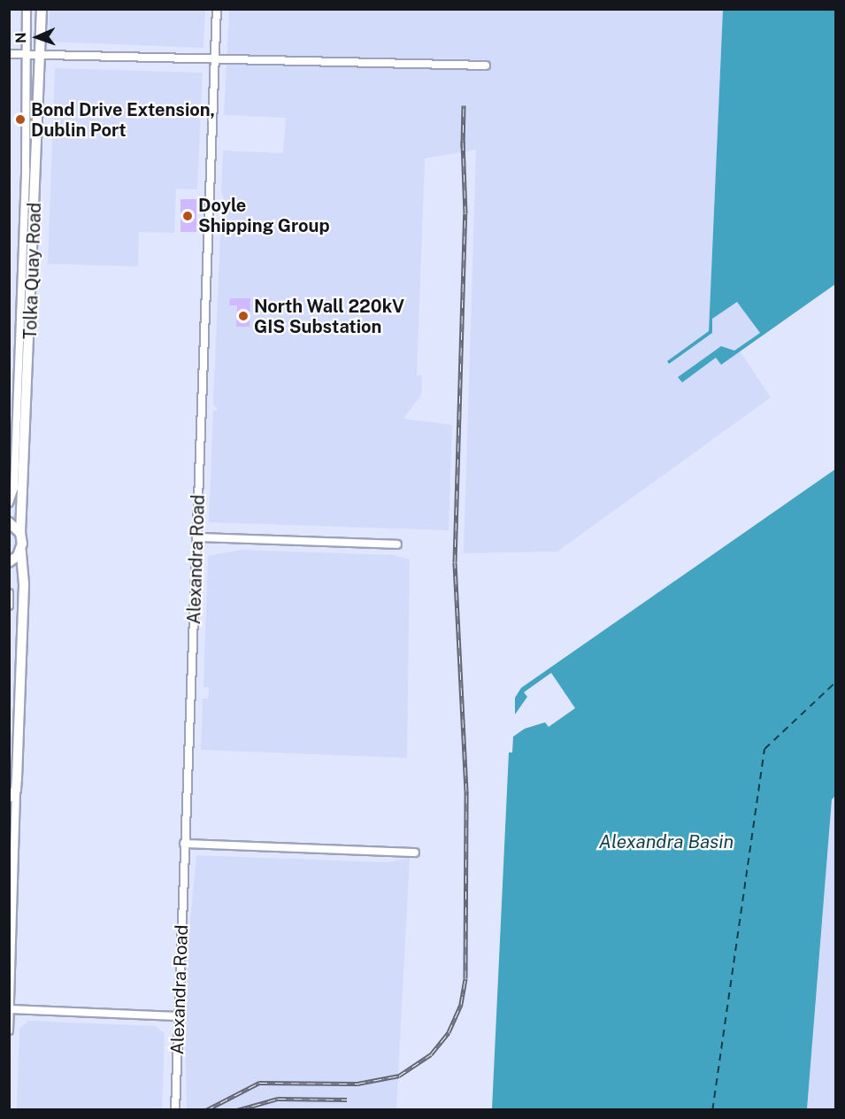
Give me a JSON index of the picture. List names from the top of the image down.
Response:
{
  "streets": {
    "street": ["Tolka Quay Road", "Alexandra Road"]
  },
  "water": ["Alexandra Basin"],
  "places": ["Bond Drive Extension, Dublin Port", "Doyle Shipping Group", "North Wall 220kV GIS Substation"],
  "north": "left"
}
